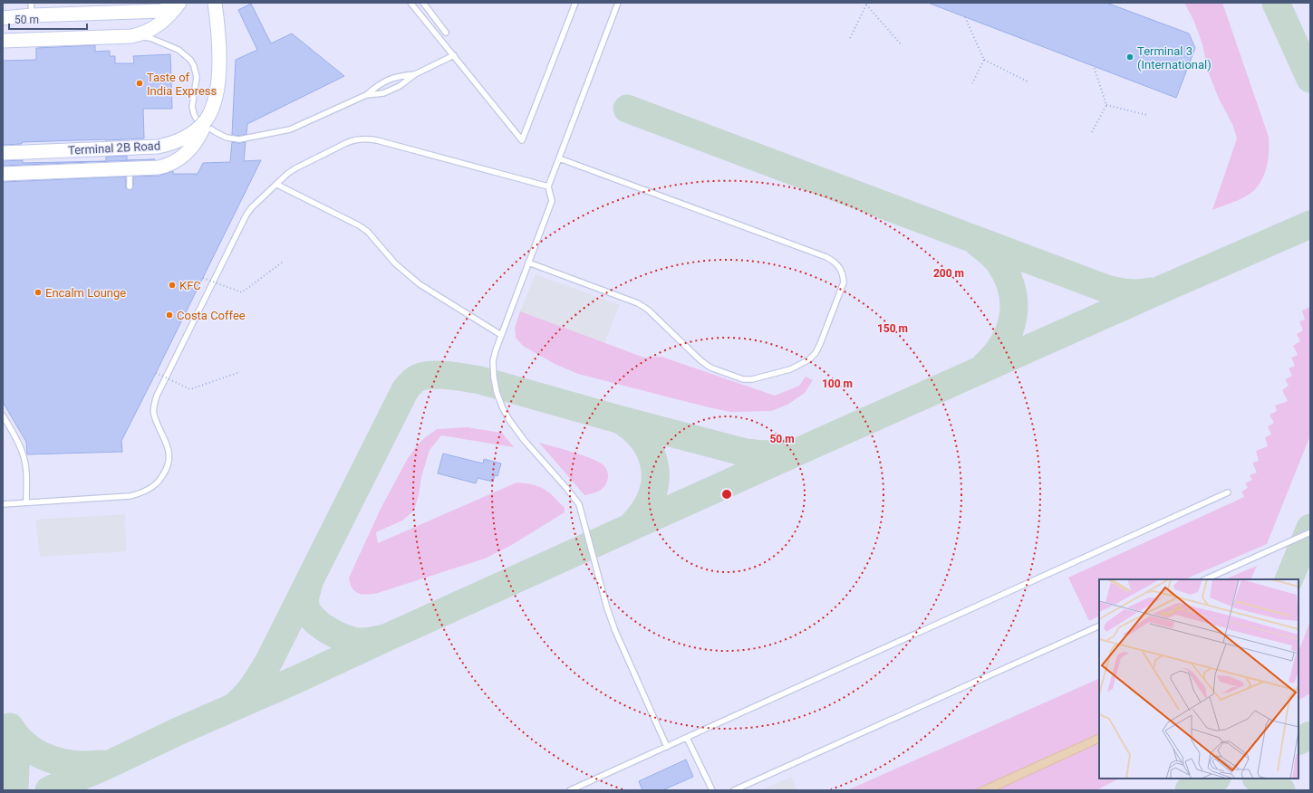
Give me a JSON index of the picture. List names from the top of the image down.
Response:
{
  "streets": {
    "main road": ["Terminal 2B Road"]
  },
  "places": [
    "Terminal 3 (International)",
    "Taste of India Express",
    "KFC",
    "Encalm Lounge",
    "Costa Coffee"
  ],
  "scale_bar": "50 m",
  "rings": [
    "200 m",
    "150 m",
    "100 m",
    "50 m"
  ]
}
